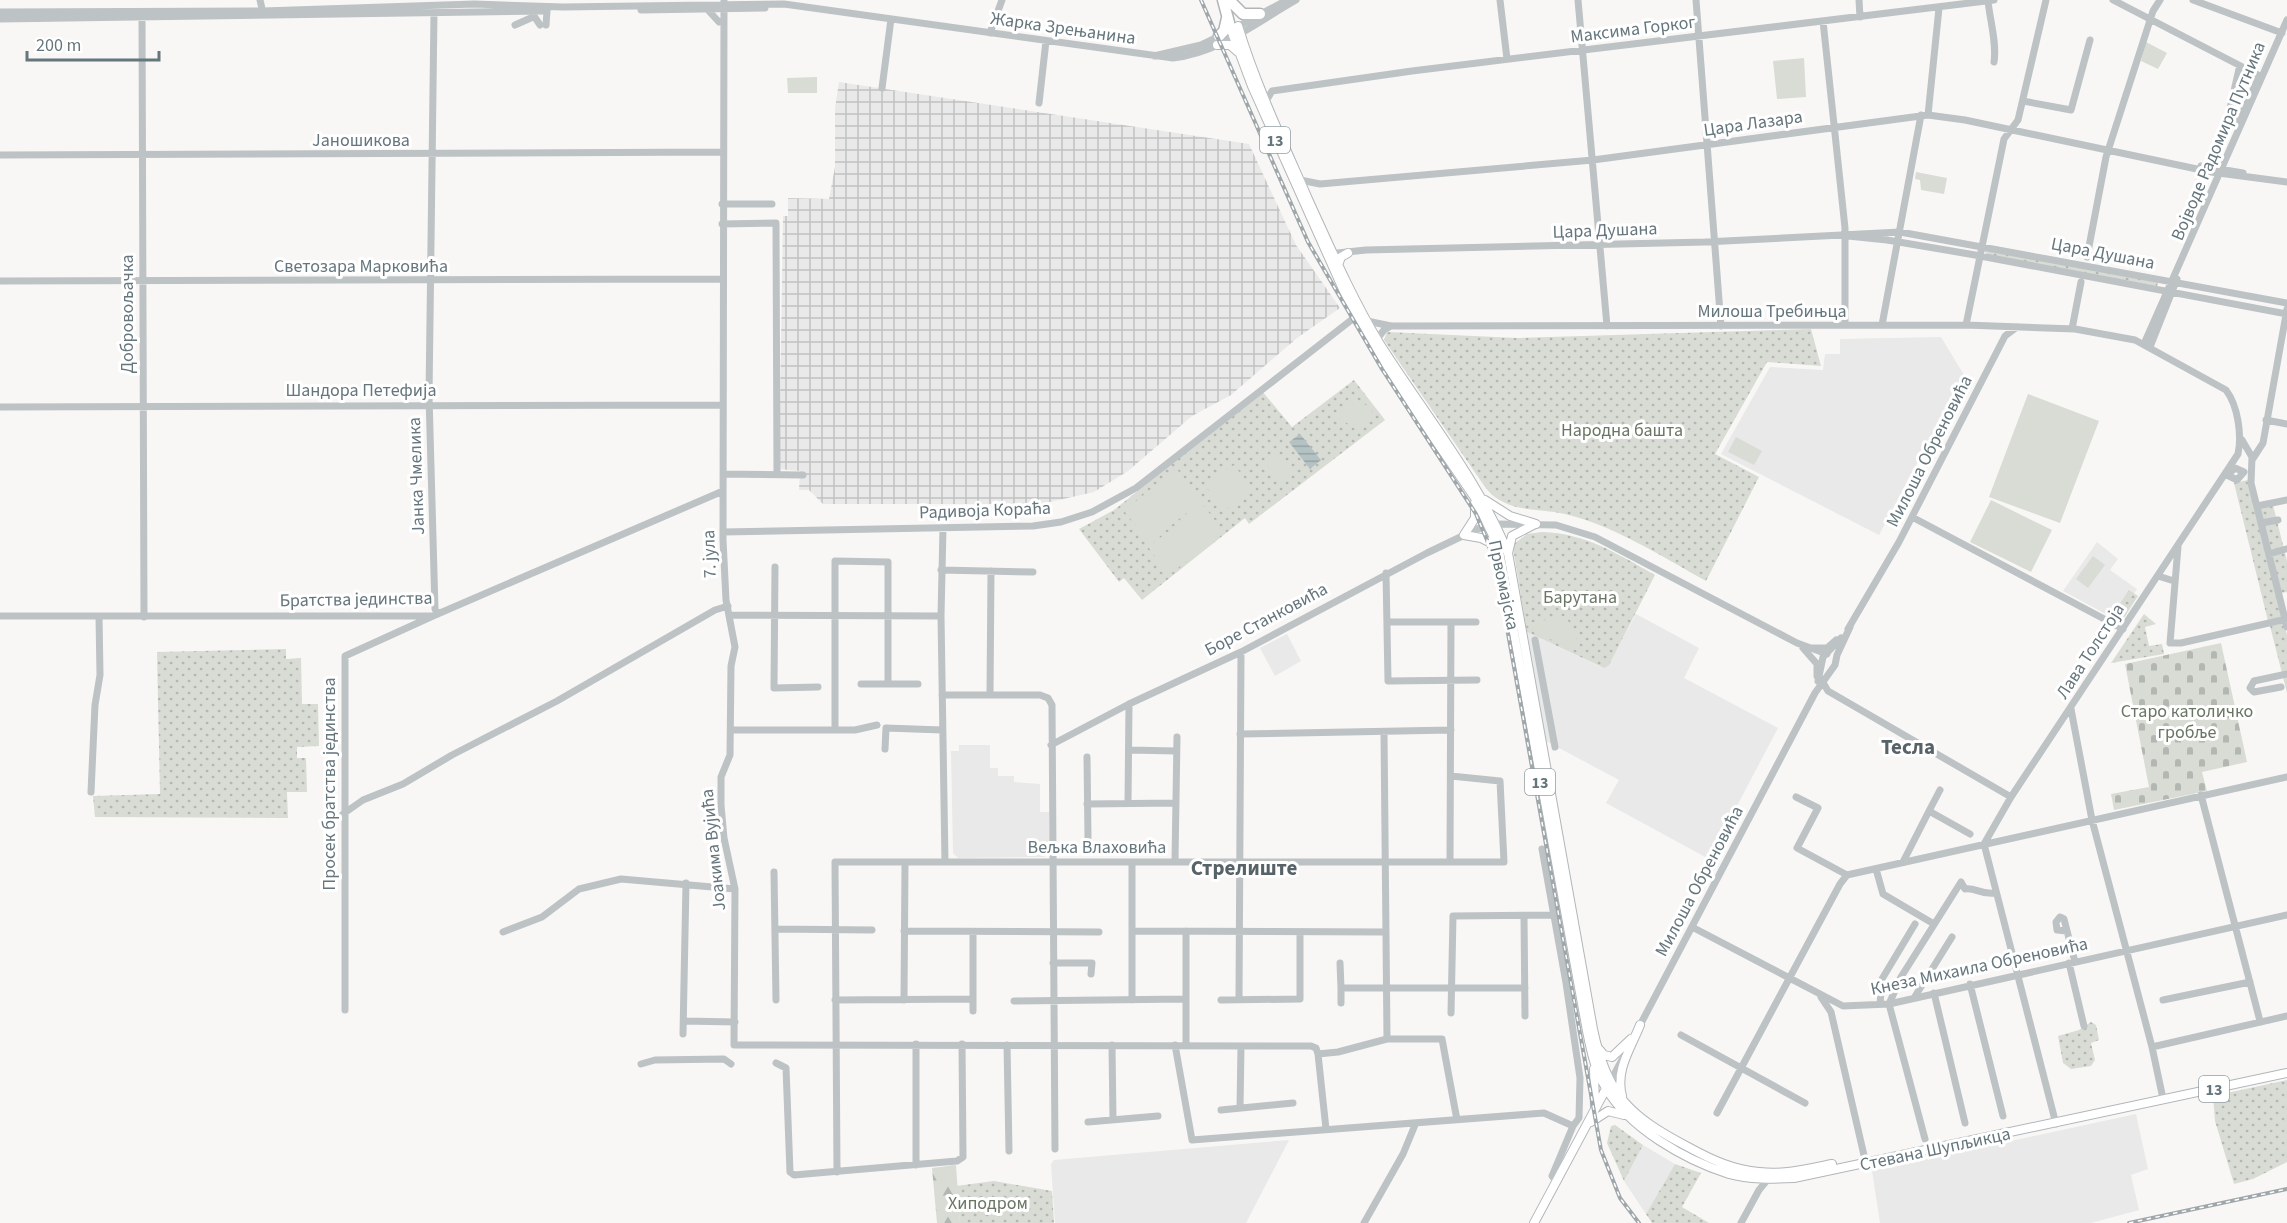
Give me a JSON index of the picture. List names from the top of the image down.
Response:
{
  "streets": {
    "highway": ["13"],
    "main road": ["Првомајска", "Стевана Шупљикца"],
    "street": [
      "Жарка Зрењанина",
      "Максима Горког",
      "Цара Лазара",
      "Јаношикова",
      "Војводе Радомира Путника",
      "Цара Душана",
      "Светозара Марковића",
      "Милоша Требињца",
      "Добровољачка",
      "Шандора Петефија",
      "Милоша Обреновића",
      "Јанка Чмелика",
      "Радивоја Кораћа",
      "7. јула",
      "Братства јединства",
      "Боре Станковића",
      "Лава Толстоја",
      "Просек братства јединства",
      "Вељка Влаховића",
      "Јоакима Вујића",
      "Кнеза Михаила Обреновића"
    ]
  },
  "crossings": [
    ["Жарка Зрењанина", "13"],
    ["Жарка Зрењанина", "7. јула"],
    ["Жарка Зрењанина", "Првомајска"],
    ["Цара Лазара", "Војводе Радомира Путника"],
    ["Цара Лазара", "Првомајска"],
    ["Јаношикова", "Добровољачка"],
    ["Јаношикова", "Јанка Чмелика"],
    ["Јаношикова", "7. јула"],
    ["13", "Првомајска"],
    ["Војводе Радомира Путника", "Цара Душана"],
    ["Војводе Радомира Путника", "Милоша Требињца"],
    ["Цара Душана", "Првомајска"],
    ["Светозара Марковића", "Добровољачка"],
    ["Светозара Марковића", "Јанка Чмелика"],
    ["Светозара Марковића", "7. јула"],
    ["Милоша Требињца", "Милоша Обреновића"],
    ["Милоша Требињца", "Првомајска"],
    ["Добровољачка", "Шандора Петефија"],
    ["Добровољачка", "Братства јединства"],
    ["Шандора Петефија", "Јанка Чмелика"],
    ["Шандора Петефија", "7. јула"],
    ["Милоша Обреновића", "Првомајска"],
    ["Милоша Обреновића", "Кнеза Михаила Обреновића"],
    ["Милоша Обреновића", "Стевана Шупљикца"],
    ["Јанка Чмелика", "Братства јединства"],
    ["Јанка Чмелика", "Просек братства јединства"],
    ["Радивоја Кораћа", "7. јула"],
    ["Радивоја Кораћа", "Првомајска"],
    ["7. јула", "Братства јединства"],
    ["7. јула", "Јоакима Вујића"],
    ["Првомајска", "Боре Станковића"],
    ["Првомајска", "Стевана Шупљикца"],
    ["Братства јединства", "Просек братства јединства"]
  ],
  "districts": ["Тесла", "Стрелиште"],
  "parks": [
    "Народна башта",
    "Барутана",
    "Старо католичко гробље",
    "Хиподром"
  ],
  "scale_bar": "200 m"
}
